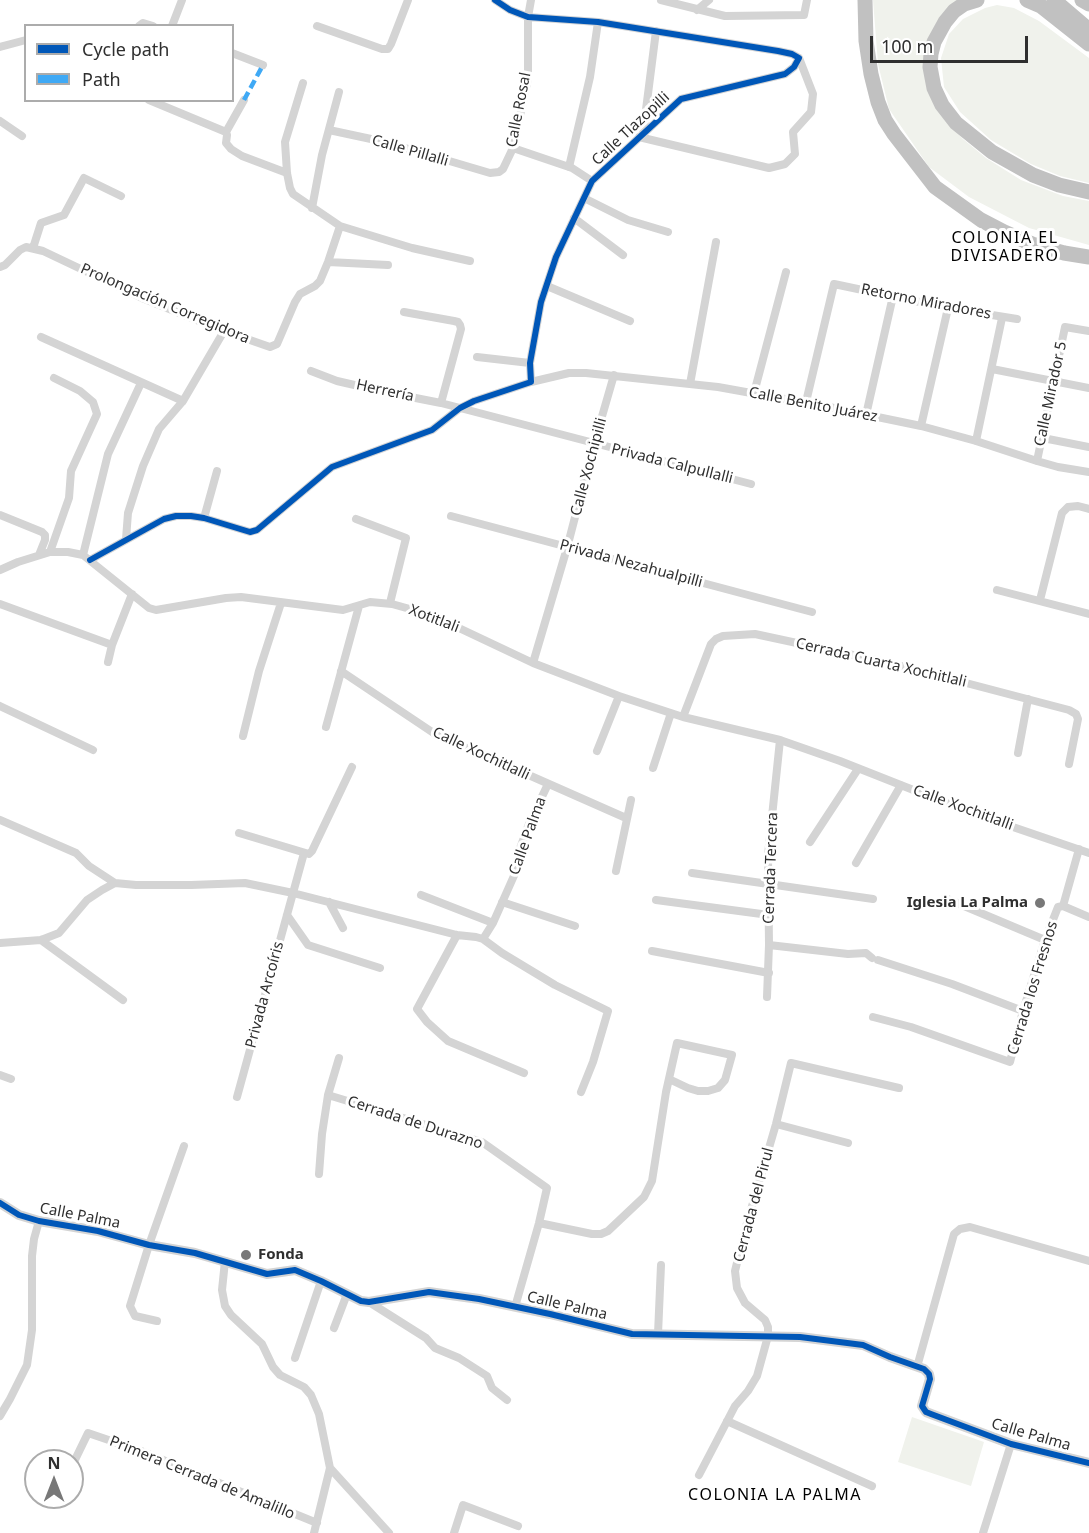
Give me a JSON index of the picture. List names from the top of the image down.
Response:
{
  "streets": {
    "street": [
      "Calle Rosal",
      "Calle Tlazopilli",
      "Calle Pillalli",
      "Retorno Miradores",
      "Prolongación Corregidora",
      "Herrería",
      "Calle Mirador 5",
      "Calle Benito Juárez",
      "Privada Calpullalli",
      "Calle Xochipilli",
      "Privada Nezahualpilli",
      "Xotitlali",
      "Cerrada Cuarta Xochitlali",
      "Calle Xochitlalli",
      "Calle Palma",
      "Cerrada Tercera",
      "Cerrada los Fresnos",
      "Privada Arcoíris",
      "Cerrada de Durazno",
      "Cerrada del Pirul",
      "Primera Cerrada de Amalillo"
    ]
  },
  "crossings": [
    ["Calle Rosal", "Calle Pillalli"],
    ["Calle Tlazopilli", "Calle Benito Juárez"],
    ["Retorno Miradores", "Calle Benito Juárez"],
    ["Herrería", "Privada Calpullalli"],
    ["Calle Mirador 5", "Calle Benito Juárez"],
    ["Calle Benito Juárez", "Calle Xochipilli"],
    ["Privada Calpullalli", "Calle Xochipilli"],
    ["Calle Xochipilli", "Privada Nezahualpilli"],
    ["Calle Xochipilli", "Xotitlali"],
    ["Xotitlali", "Cerrada Cuarta Xochitlali"],
    ["Xotitlali", "Calle Xochitlalli"],
    ["Xotitlali", "Cerrada Tercera"],
    ["Calle Xochitlalli", "Calle Palma"],
    ["Calle Xochitlalli", "Cerrada Tercera"],
    ["Calle Xochitlalli", "Cerrada los Fresnos"],
    ["Calle Palma", "Cerrada de Durazno"],
    ["Calle Palma", "Cerrada del Pirul"]
  ],
  "districts": ["COLONIA EL DIVISADERO", "COLONIA LA PALMA"],
  "places": ["Iglesia La Palma", "Fonda"],
  "legend": ["Cycle path", "Path"],
  "scale_bar": "100 m",
  "north": "top"
}
